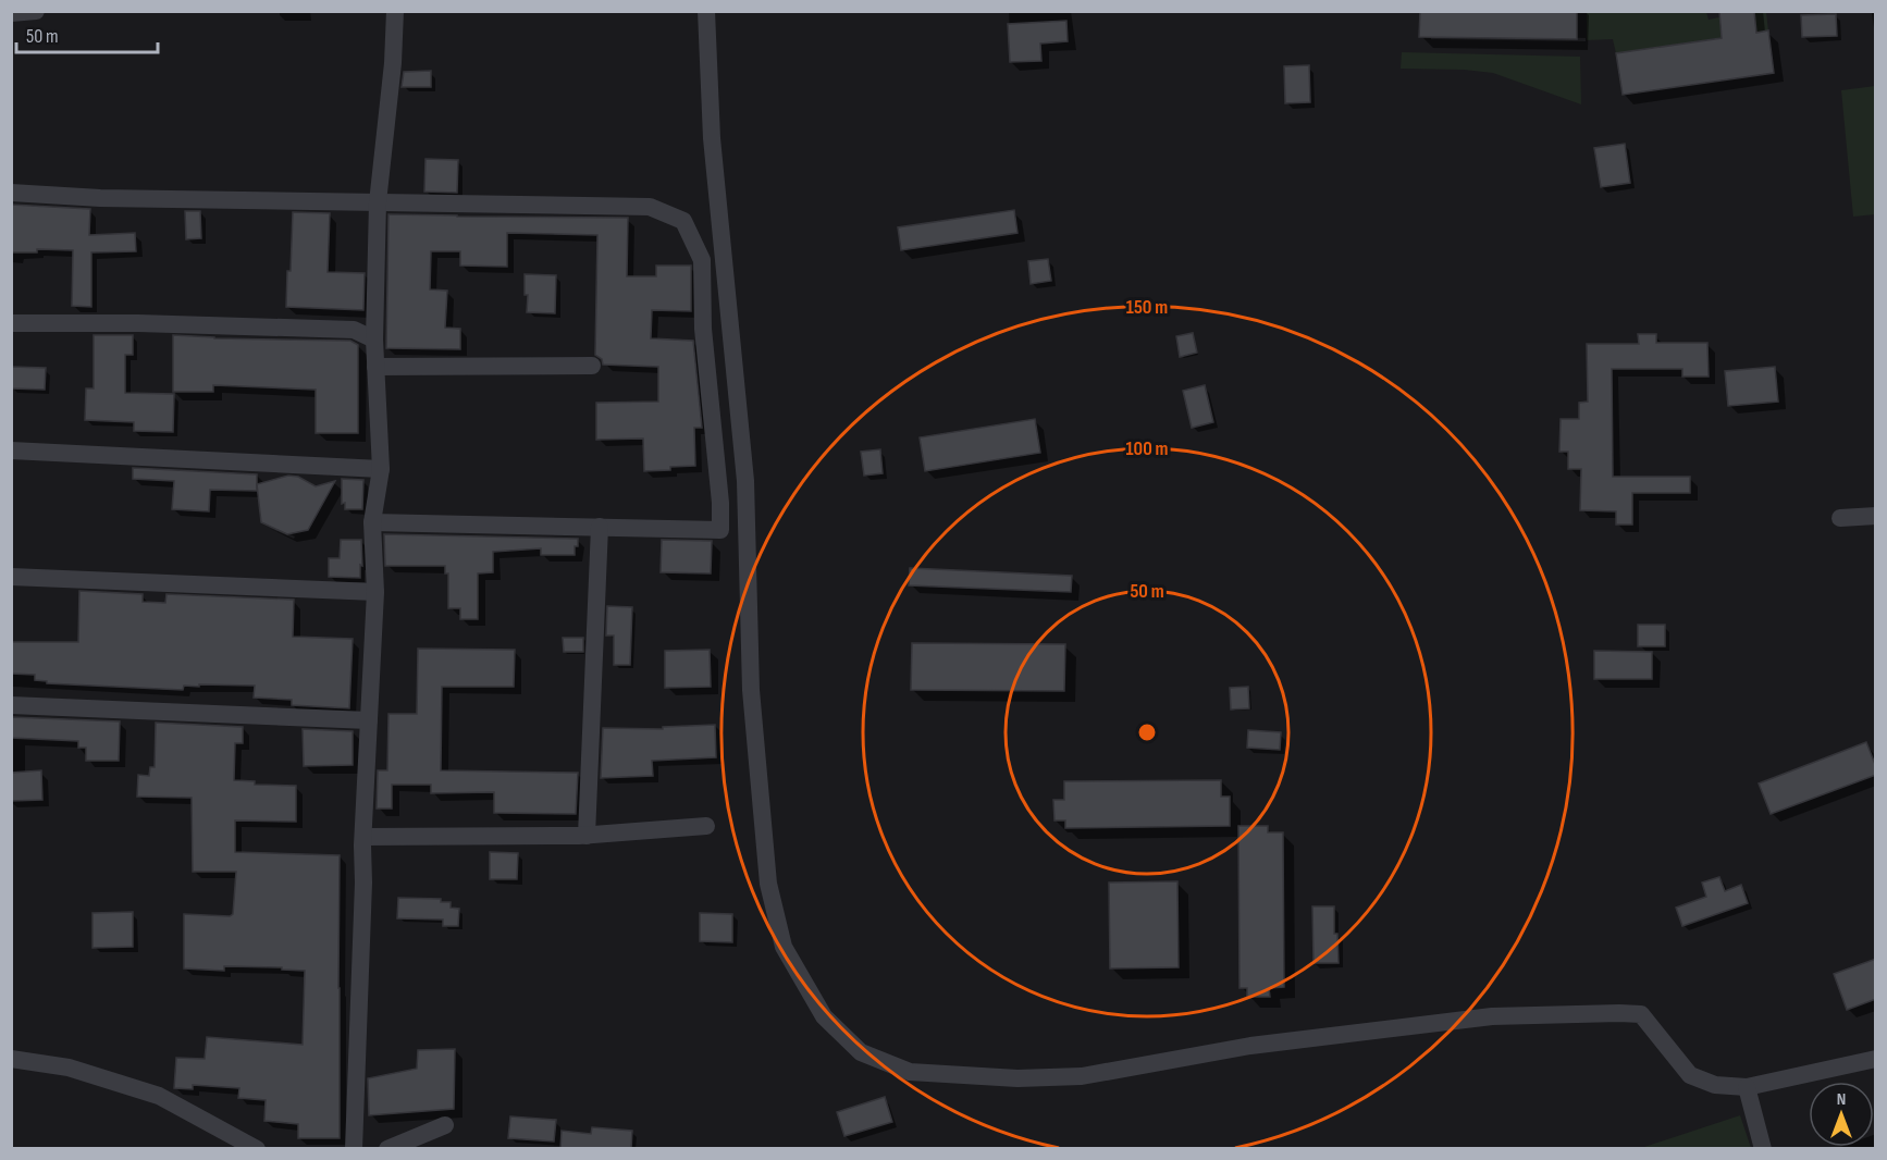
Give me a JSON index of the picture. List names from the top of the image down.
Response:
{
  "scale_bar": "50 m",
  "north": "top",
  "rings": ["150 m", "100 m", "50 m"]
}
